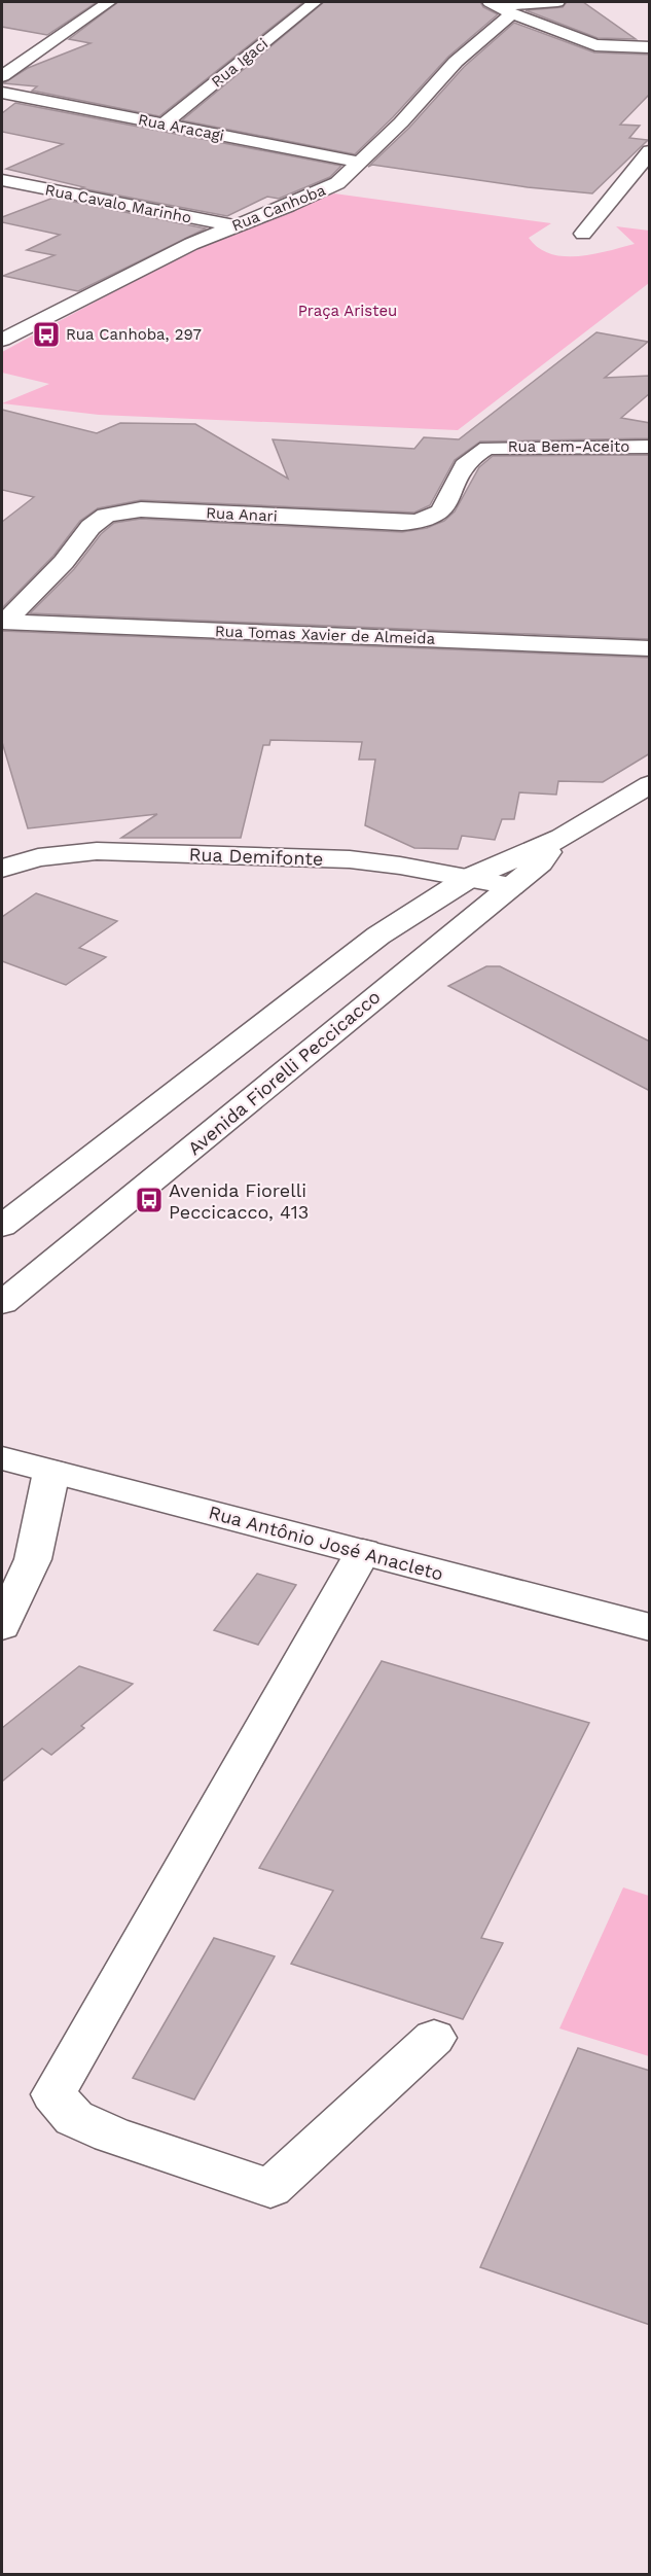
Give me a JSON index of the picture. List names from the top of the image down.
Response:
{
  "streets": {
    "street": [
      "Rua Igaci",
      "Rua Aracagi",
      "Rua Cavalo Marinho",
      "Rua Canhoba",
      "Rua Bem-Aceito",
      "Rua Anari",
      "Rua Tomas Xavier de Almeida",
      "Rua Demifonte",
      "Avenida Fiorelli Peccicacco",
      "Rua Antônio José Anacleto"
    ]
  },
  "crossings": [
    ["Rua Igaci", "Rua Aracagi"],
    ["Rua Aracagi", "Rua Canhoba"],
    ["Rua Cavalo Marinho", "Rua Canhoba"],
    ["Rua Bem-Aceito", "Rua Anari"],
    ["Rua Anari", "Rua Tomas Xavier de Almeida"],
    ["Rua Demifonte", "Avenida Fiorelli Peccicacco"]
  ],
  "parks": ["Praça Aristeu"],
  "places": {
    "bus stop": ["Rua Canhoba, 297", "Avenida Fiorelli Peccicacco, 413"]
  }
}
